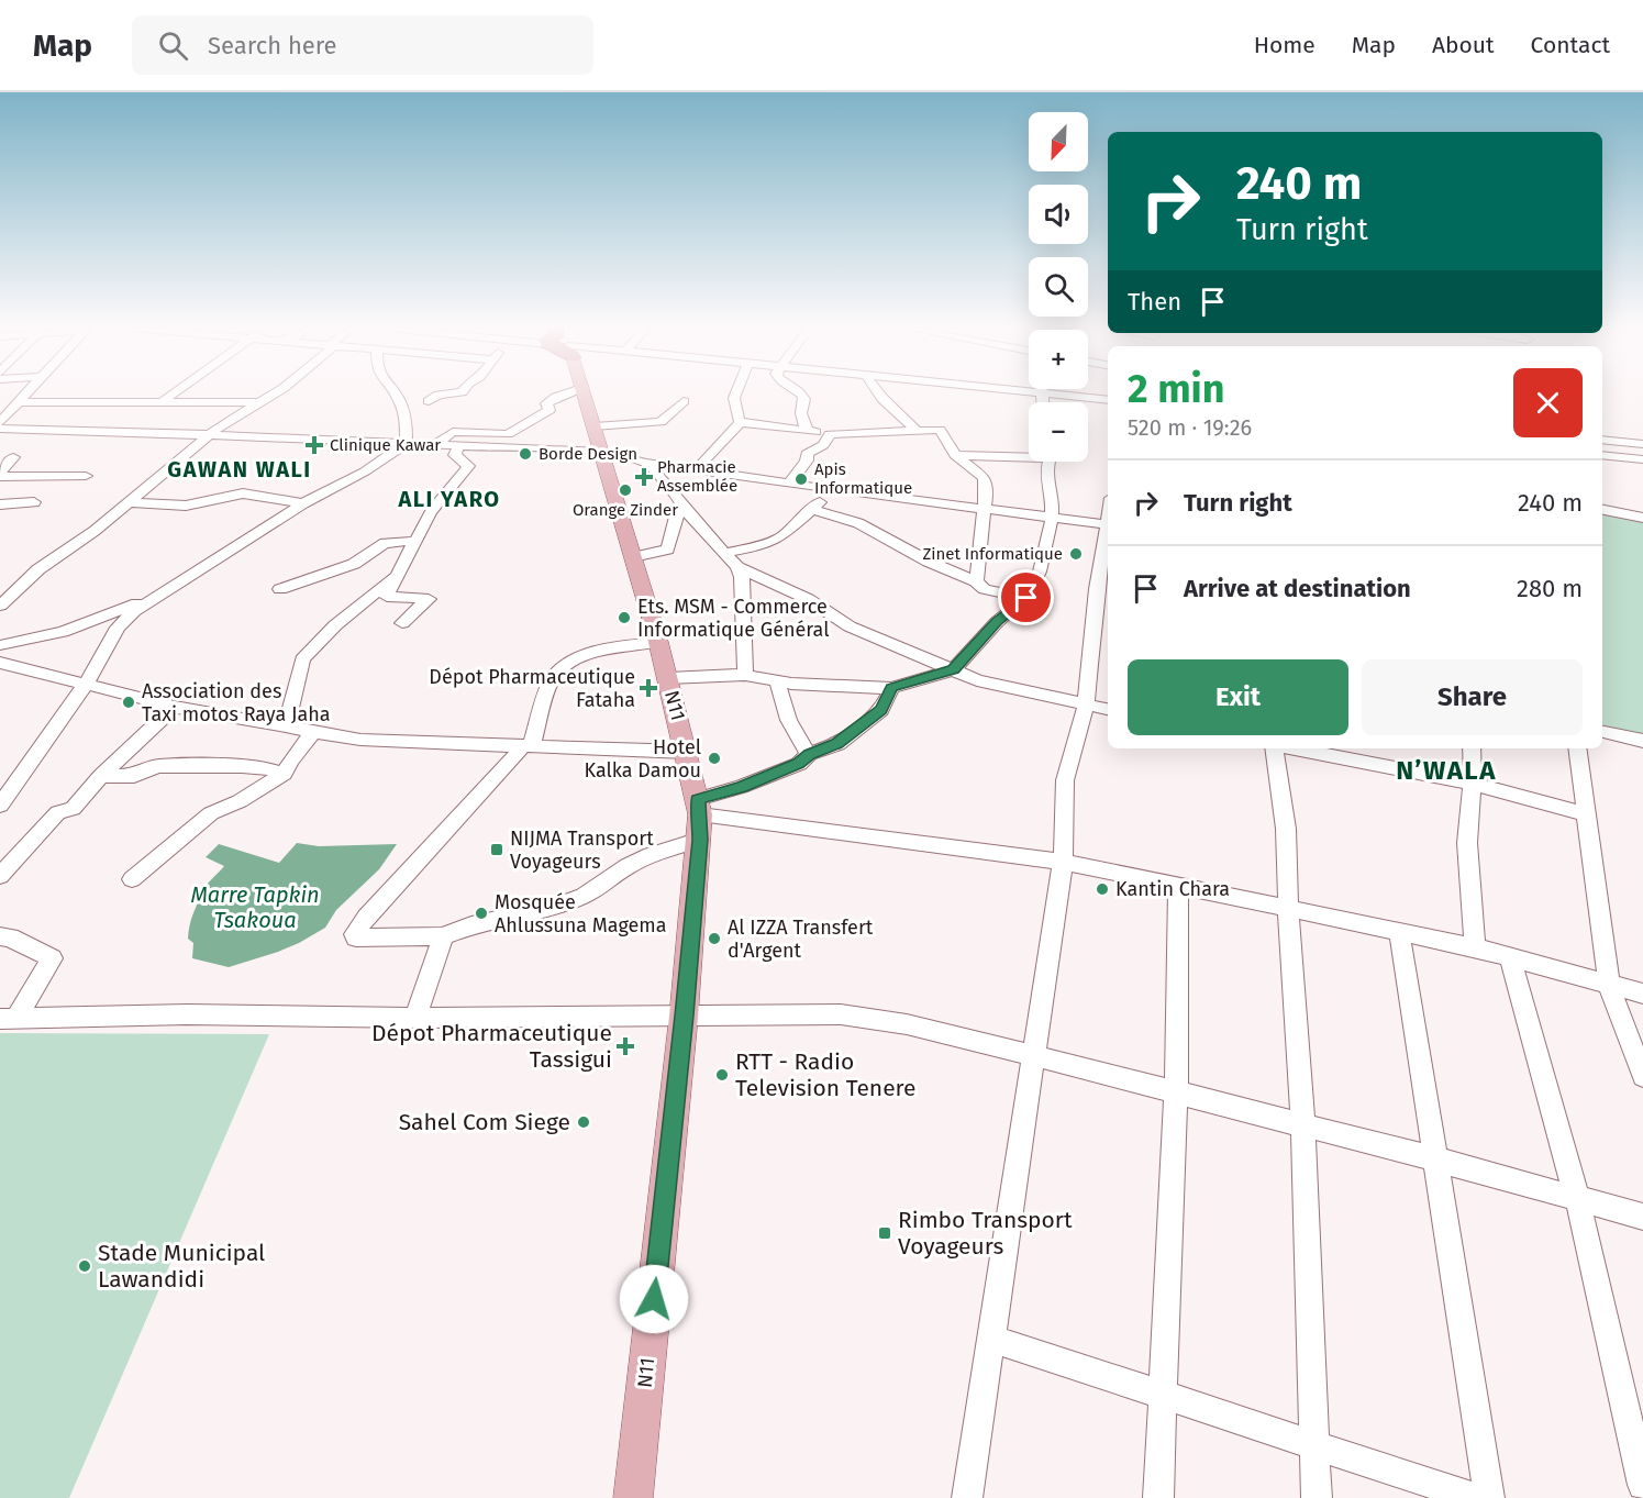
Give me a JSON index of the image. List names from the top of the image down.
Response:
{
  "streets": {
    "main road": ["N11"]
  },
  "districts": ["GAWAN WALI", "ALI YARO", "N’WALA"],
  "water": ["Marre Tapkin Tsakoua"],
  "places": {
    "health": [
      "Clinique Kawar",
      "Pharmacie Assemblée",
      "Dépot Pharmaceutique Fataha",
      "Dépot Pharmaceutique Tassigui"
    ],
    "other": [
      "Borde Design",
      "Apis Informatique",
      "Orange Zinder",
      "Zinet Informatique",
      "Ets. MSM - Commerce Informatique Général",
      "Association des Taxi motos Raya Jaha",
      "Hotel Kalka Damou",
      "Kantin Chara",
      "Mosquée Ahlussuna Magema",
      "Al IZZA Transfert d'Argent",
      "RTT - Radio Television Tenere",
      "Sahel Com Siege",
      "Stade Municipal Lawandidi"
    ],
    "transit": ["NIJMA Transport Voyageurs", "Rimbo Transport Voyageurs"]
  },
  "north": "bottom left",
  "page": {
    "header": "Map",
    "search": "Search here",
    "nav": [
      "Home",
      "Map",
      "About",
      "Contact"
    ],
    "map_buttons": ["+", "−"],
    "turn": ["240 m", "Turn right"],
    "then": "Then",
    "heading": ["2 min", "520 m · 19:26"],
    "list": [
      {
        "name": "Turn right",
        "value": "240 m"
      },
      {
        "name": "Arrive at destination",
        "value": "280 m"
      }
    ],
    "buttons": ["Exit", "Share"]
  }
}
